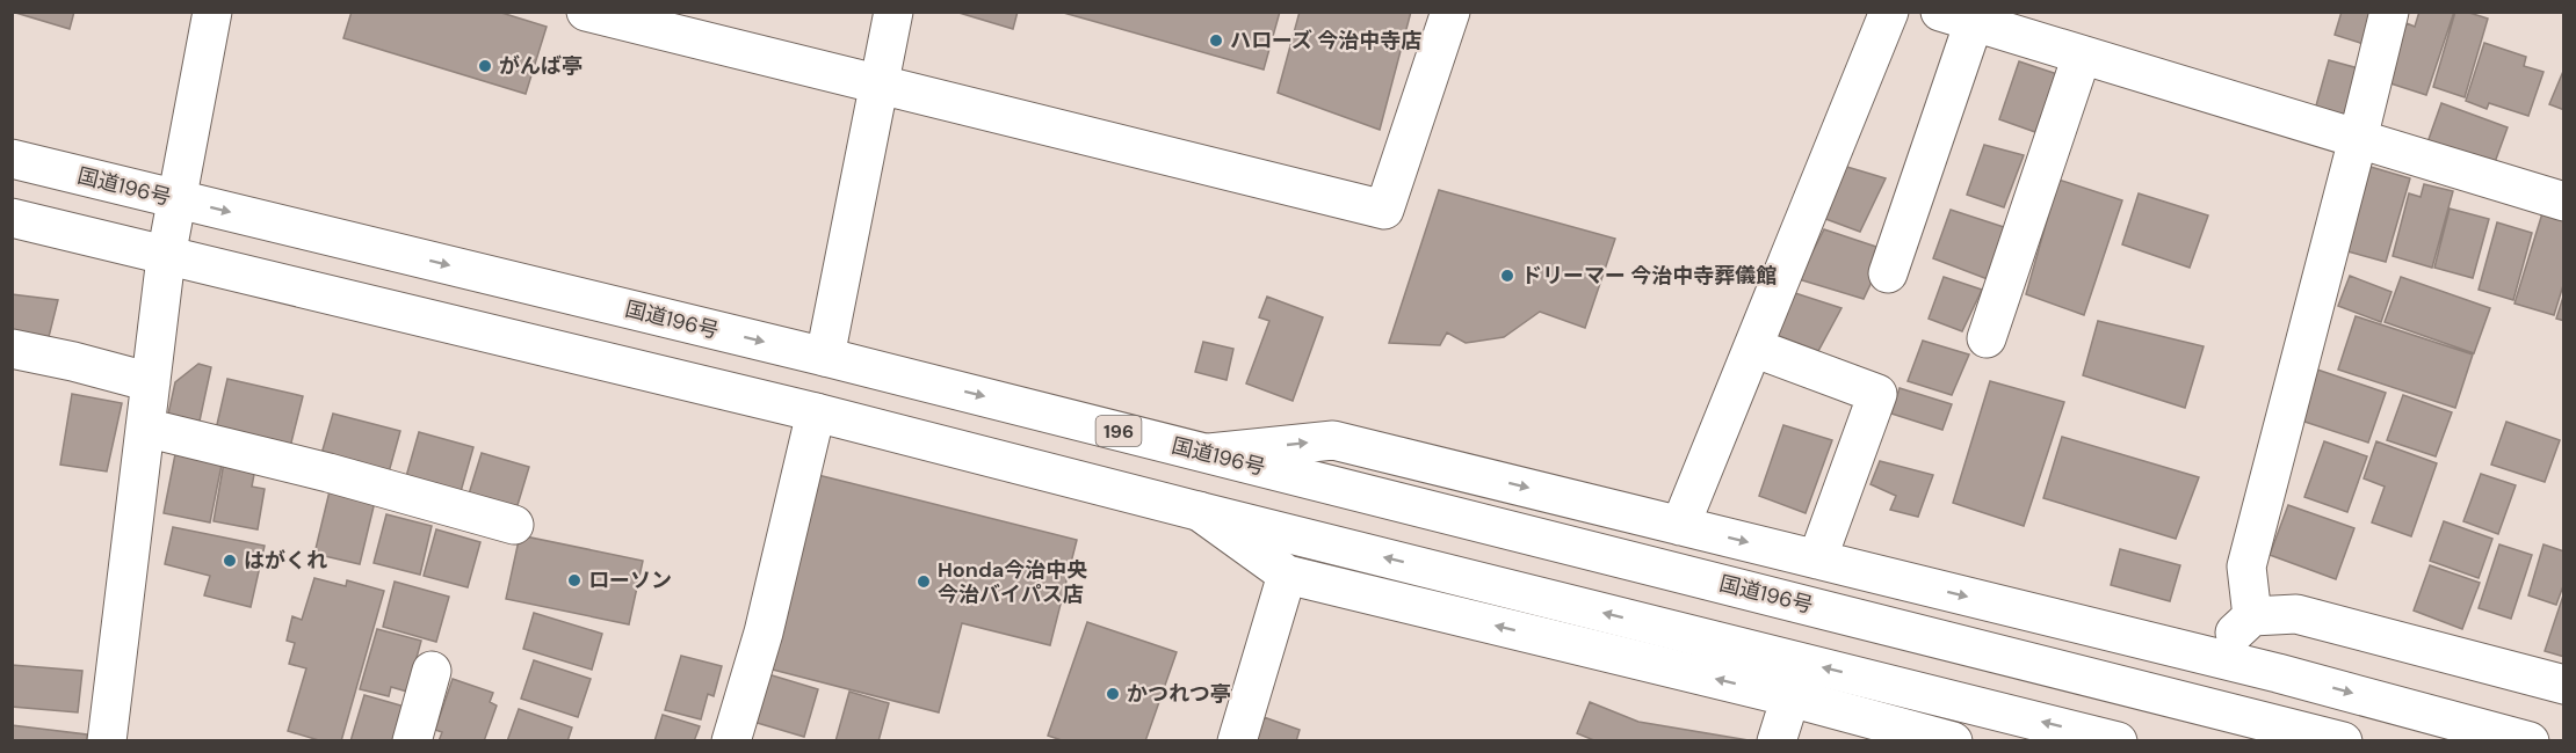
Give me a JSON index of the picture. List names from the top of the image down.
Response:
{
  "streets": {
    "main road": ["国道196号", "196"]
  },
  "places": [
    "ハローズ 今治中寺店",
    "がんば亭",
    "ドリーマー 今治中寺葬儀館",
    "はがくれ",
    "ローソン",
    "Honda今治中央 今治バイパス店",
    "かつれつ亭"
  ]
}
